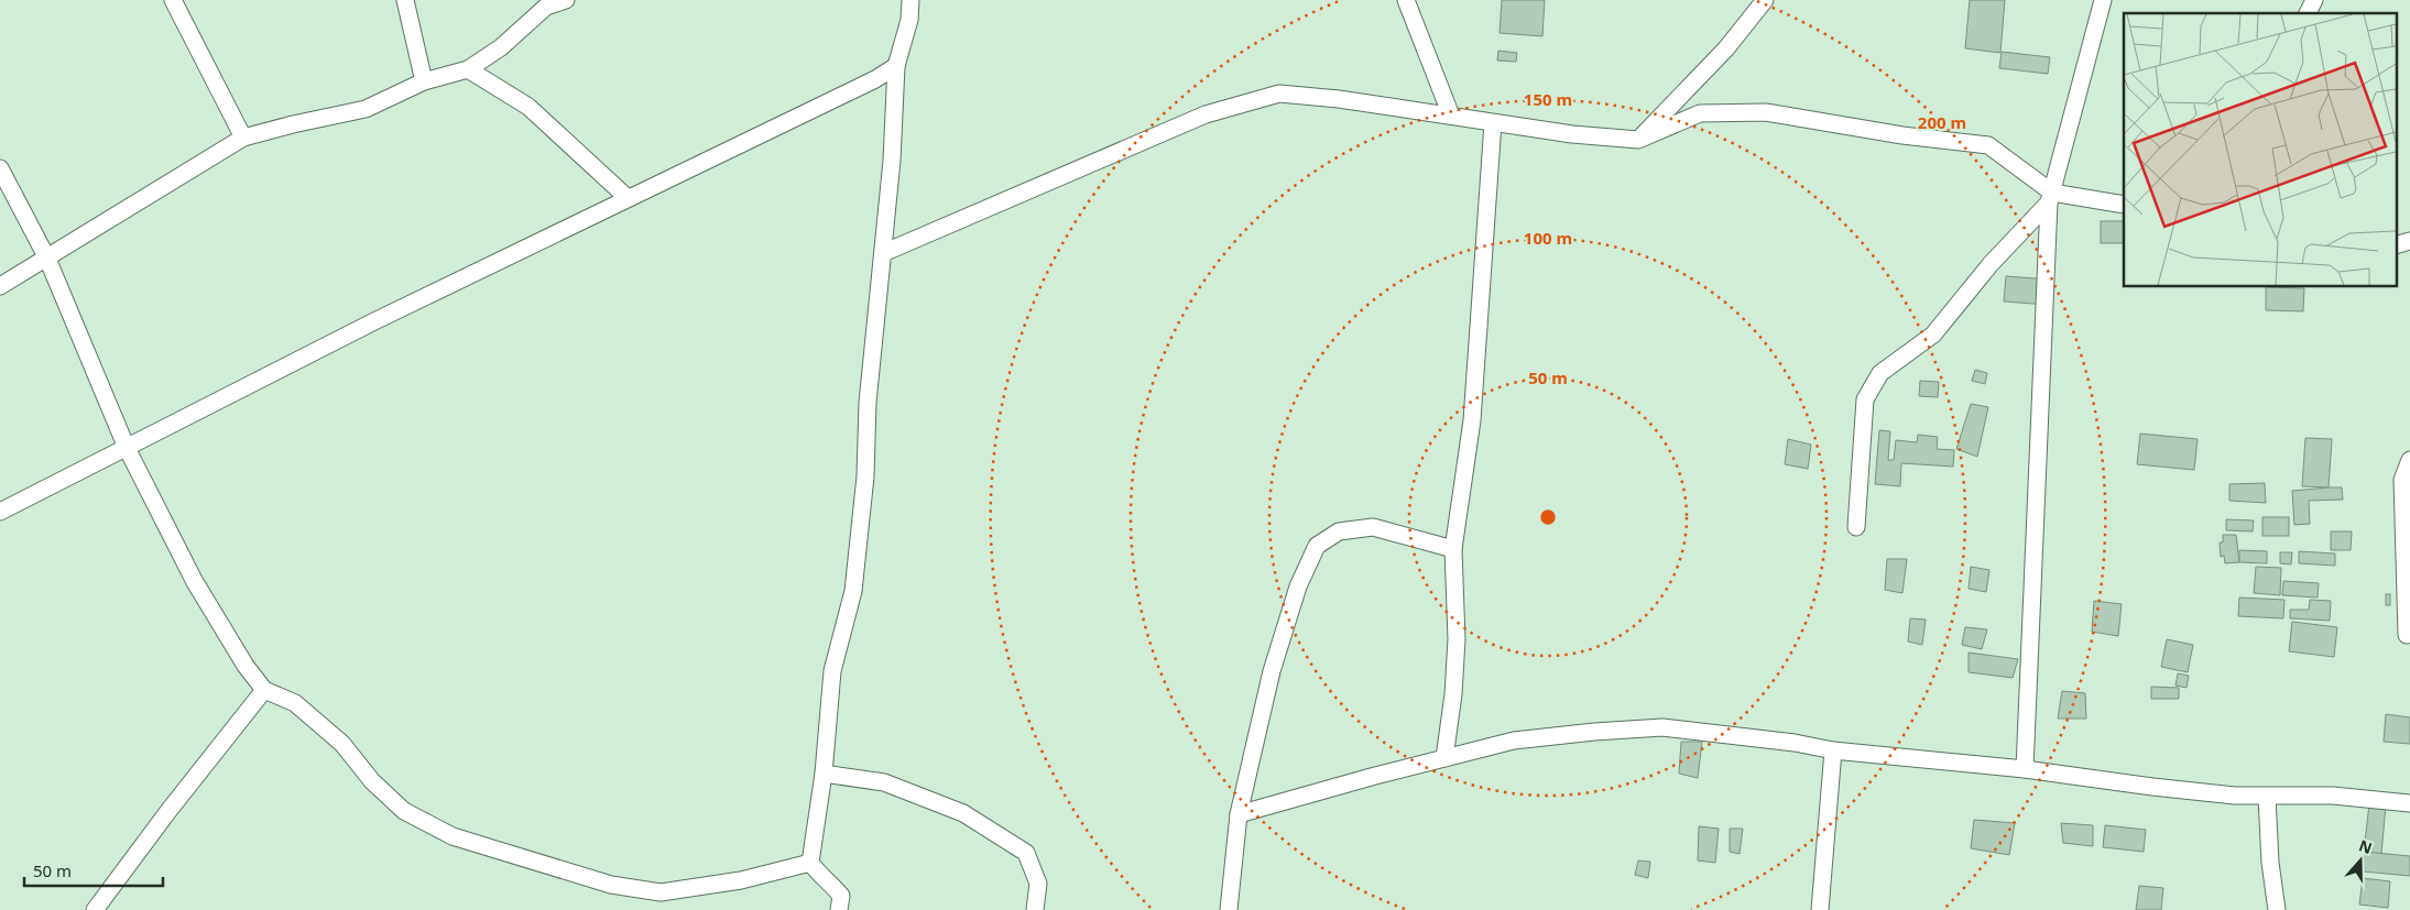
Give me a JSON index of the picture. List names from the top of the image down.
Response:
{
  "scale_bar": "50 m",
  "north": "top",
  "rings": [
    "150 m",
    "200 m",
    "100 m",
    "50 m"
  ]
}
